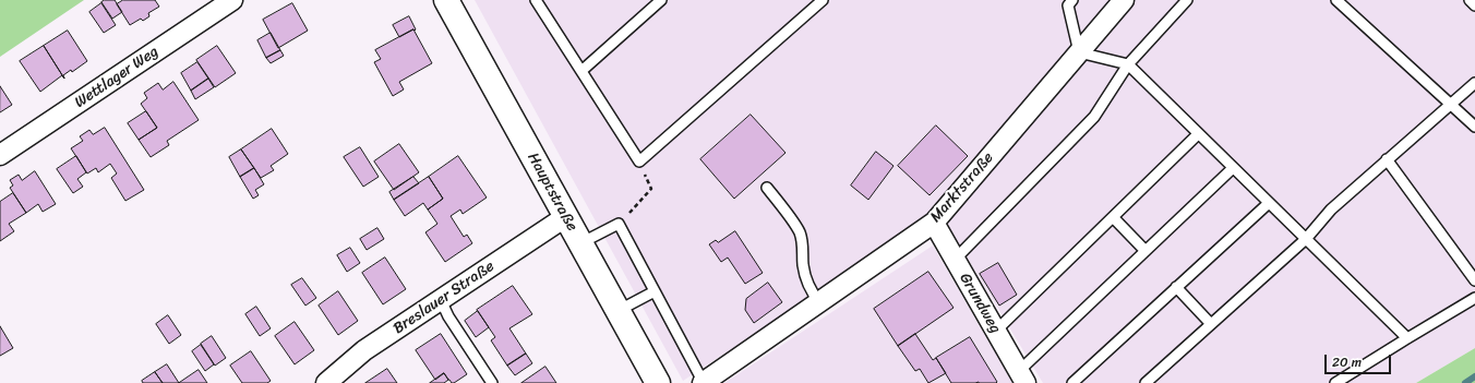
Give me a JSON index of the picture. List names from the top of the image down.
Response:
{
  "streets": {
    "main road": ["Hauptstraße"],
    "street": [
      "Wettlager Weg",
      "Marktstraße",
      "Breslauer Straße",
      "Grundweg"
    ]
  },
  "crossings": [
    ["Marktstraße", "Grundweg"],
    ["Hauptstraße", "Breslauer Straße"]
  ],
  "scale_bar": "20 m"
}
